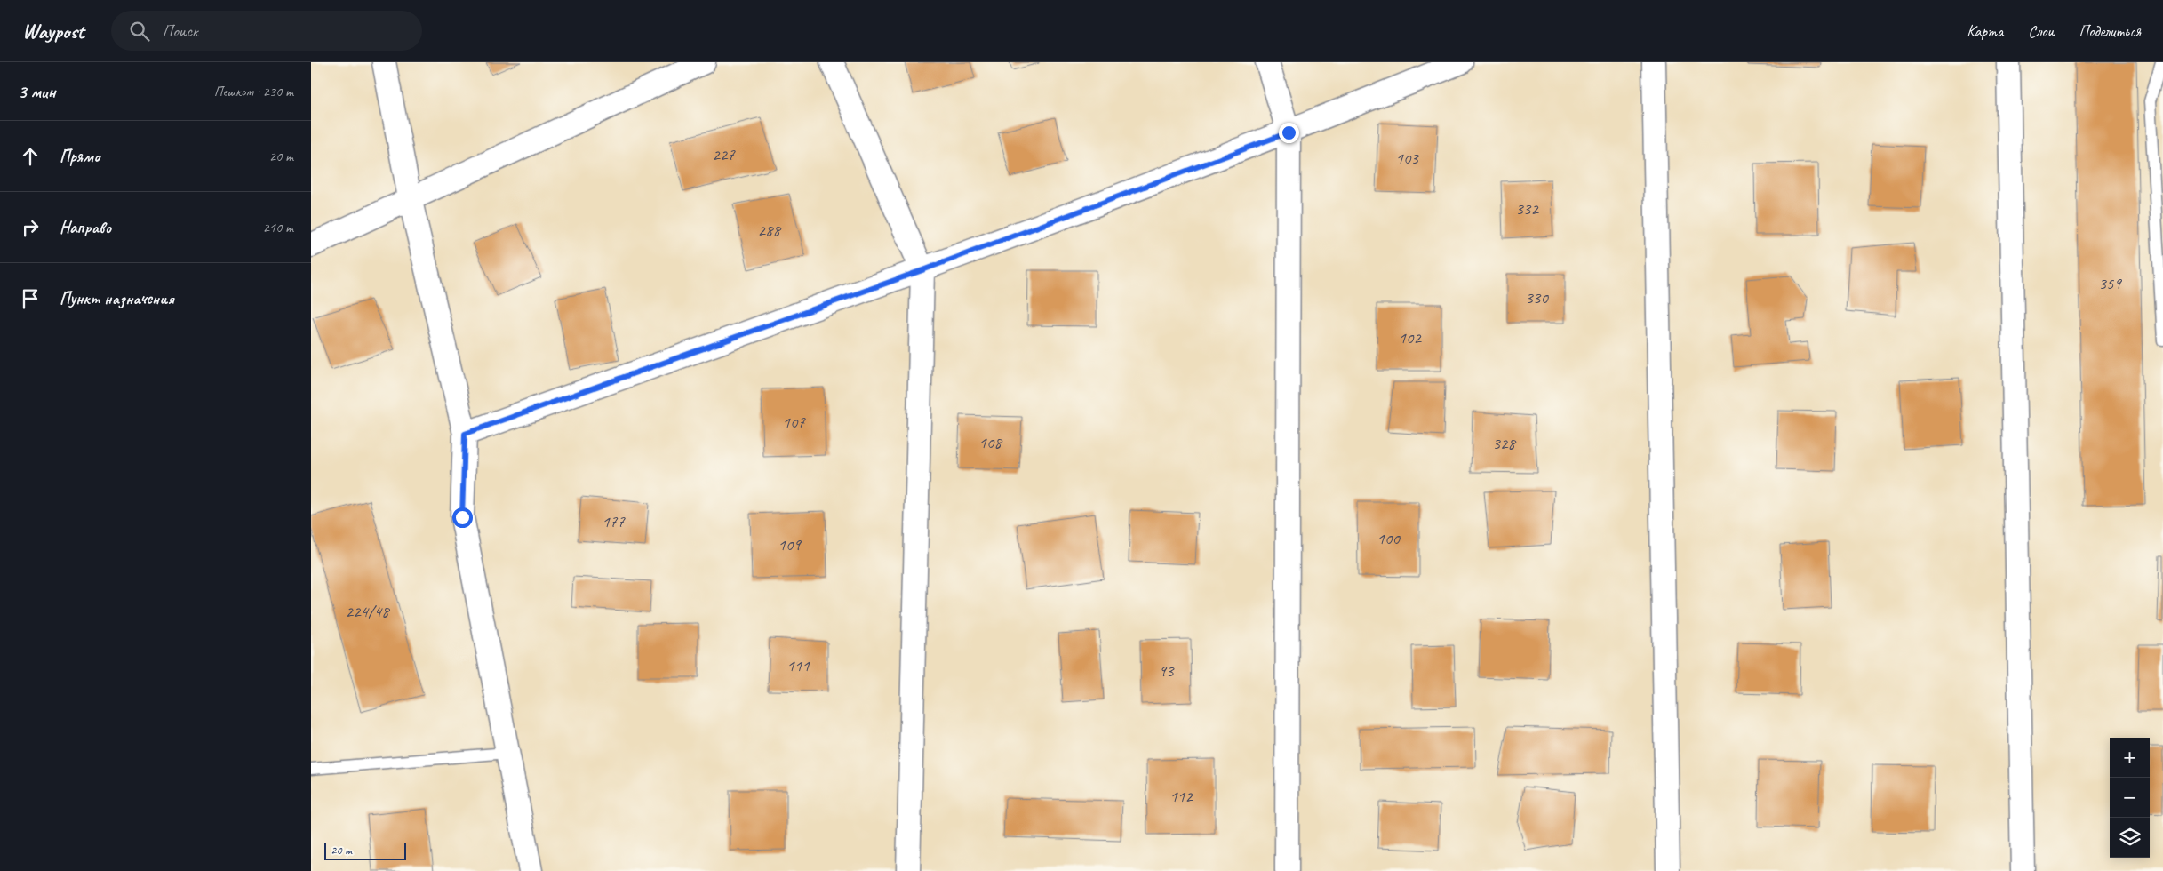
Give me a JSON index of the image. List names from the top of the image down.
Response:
{
  "house_numbers": [
    "227",
    "103",
    "332",
    "288",
    "359",
    "330",
    "102",
    "107",
    "108",
    "328",
    "177",
    "100",
    "109",
    "224/48",
    "111",
    "93",
    "112"
  ],
  "scale_bar": "20 m",
  "page": {
    "header": "Waypost",
    "search": "Поиск",
    "nav": ["Карта", "Слои", "Поделиться"],
    "heading": ["3 мин", "Пешком · 230 m"],
    "list": [
      ["Прямо", "20 m"],
      ["Направо", "210 m"],
      "Пункт назначения"
    ],
    "map_buttons": ["+", "−"],
    "scale": "20 m"
  }
}
